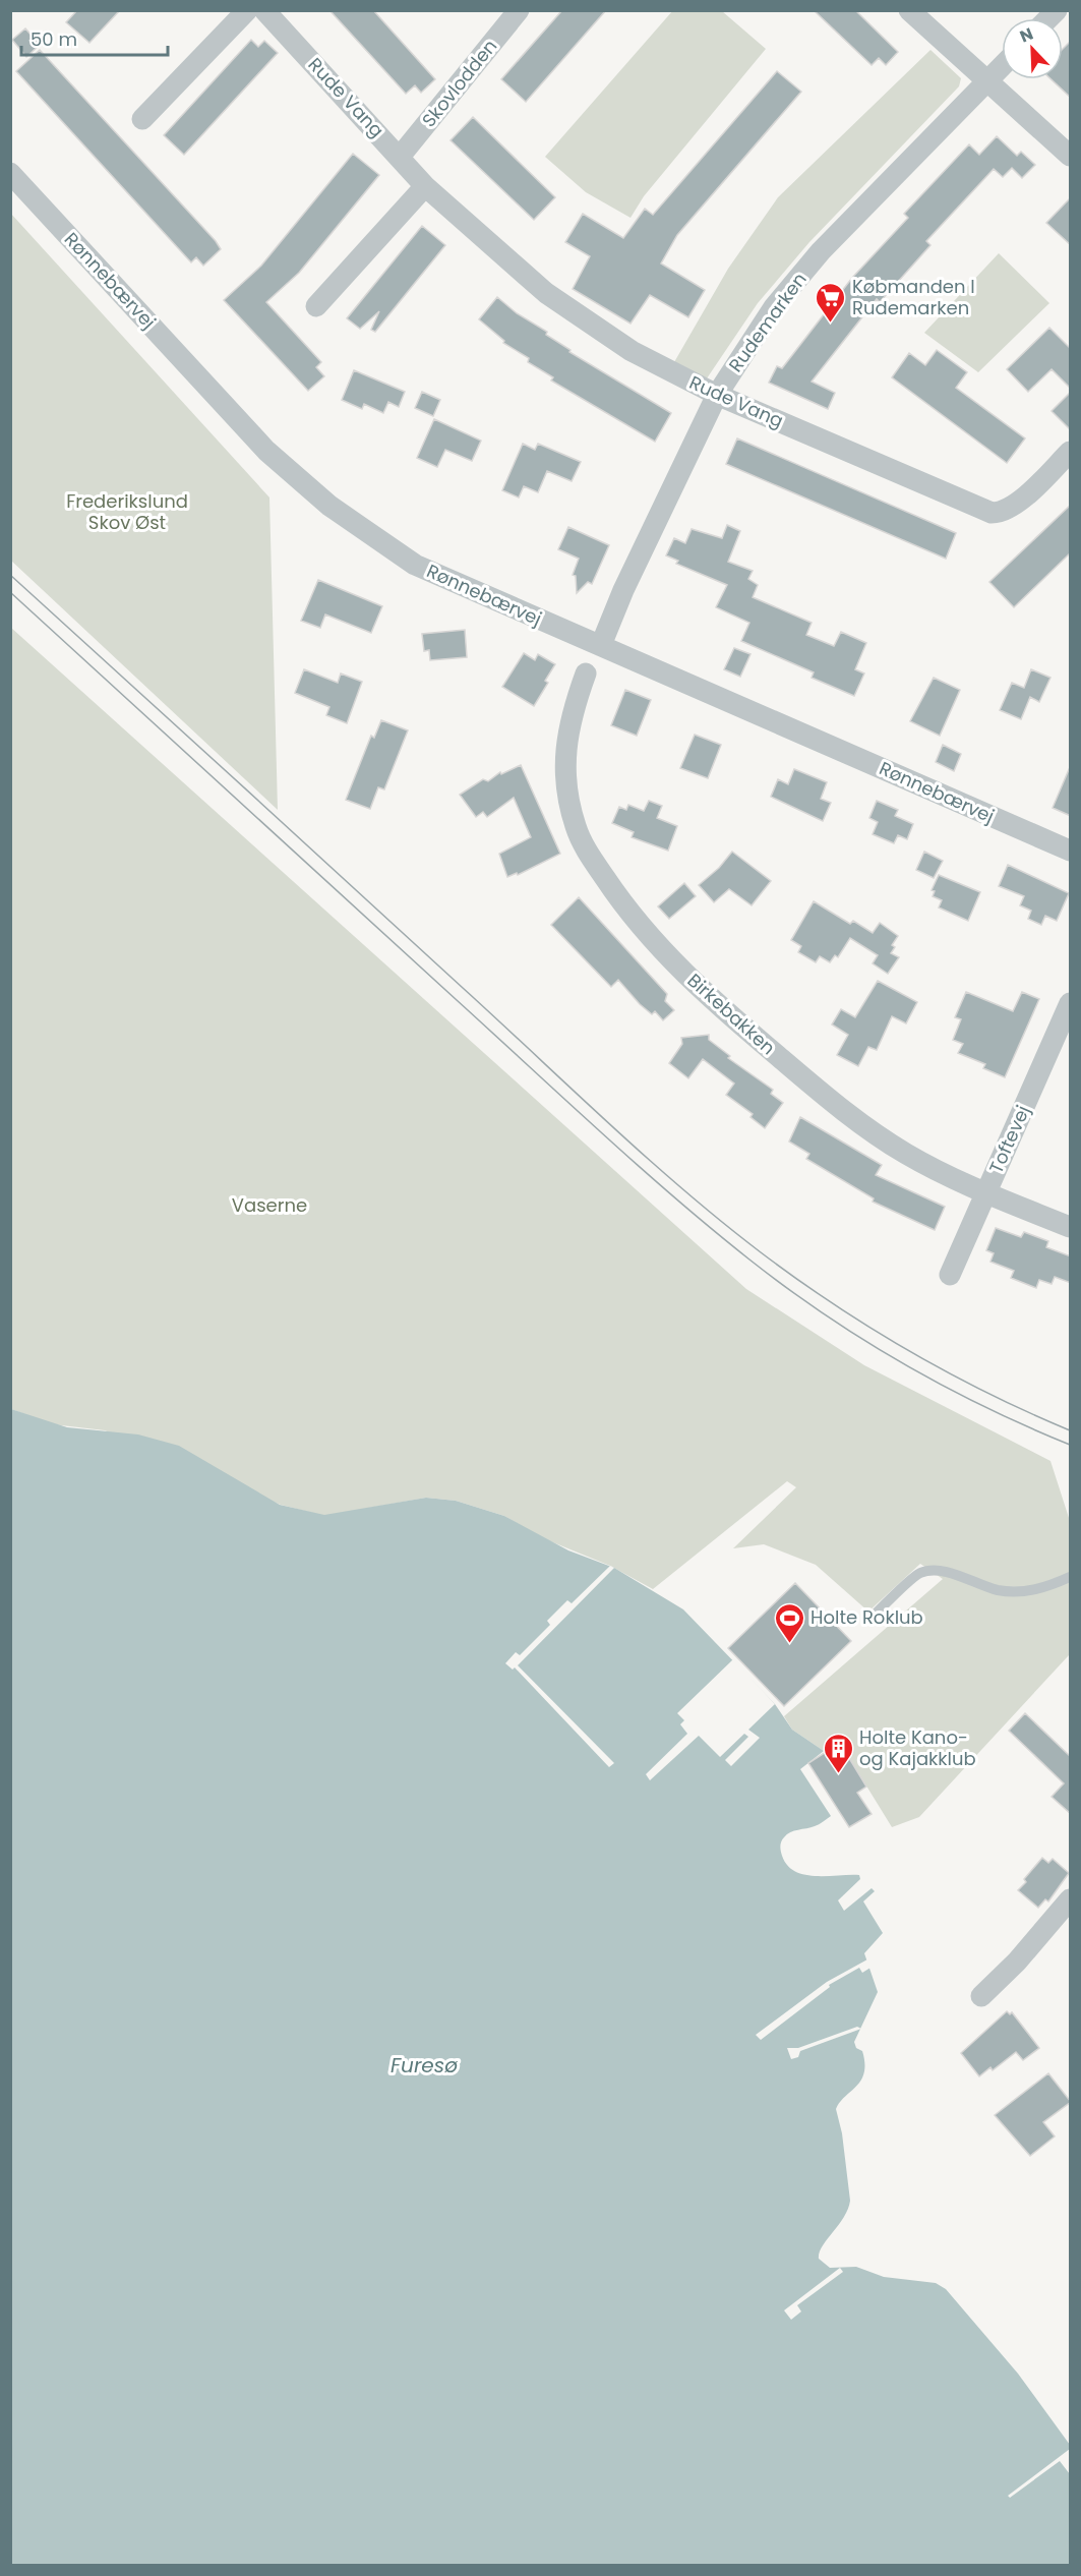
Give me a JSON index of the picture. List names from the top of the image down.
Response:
{
  "streets": {
    "street": [
      "Skovlodden",
      "Rude Vang",
      "Rønnebærvej",
      "Rudemarken",
      "Birkebakken",
      "Toftevej"
    ]
  },
  "crossings": [
    ["Skovlodden", "Rude Vang"],
    ["Rude Vang", "Rudemarken"],
    ["Rønnebærvej", "Rudemarken"],
    ["Birkebakken", "Toftevej"]
  ],
  "water": ["Furesø"],
  "parks": ["Frederikslund Skov Øst", "Vaserne"],
  "places": {
    "supermarket": ["Købmanden I Rudemarken"],
    "sports": ["Holte Roklub"],
    "building": ["Holte Kano- og Kajakklub"]
  },
  "scale_bar": "50 m",
  "north": "top left"
}
